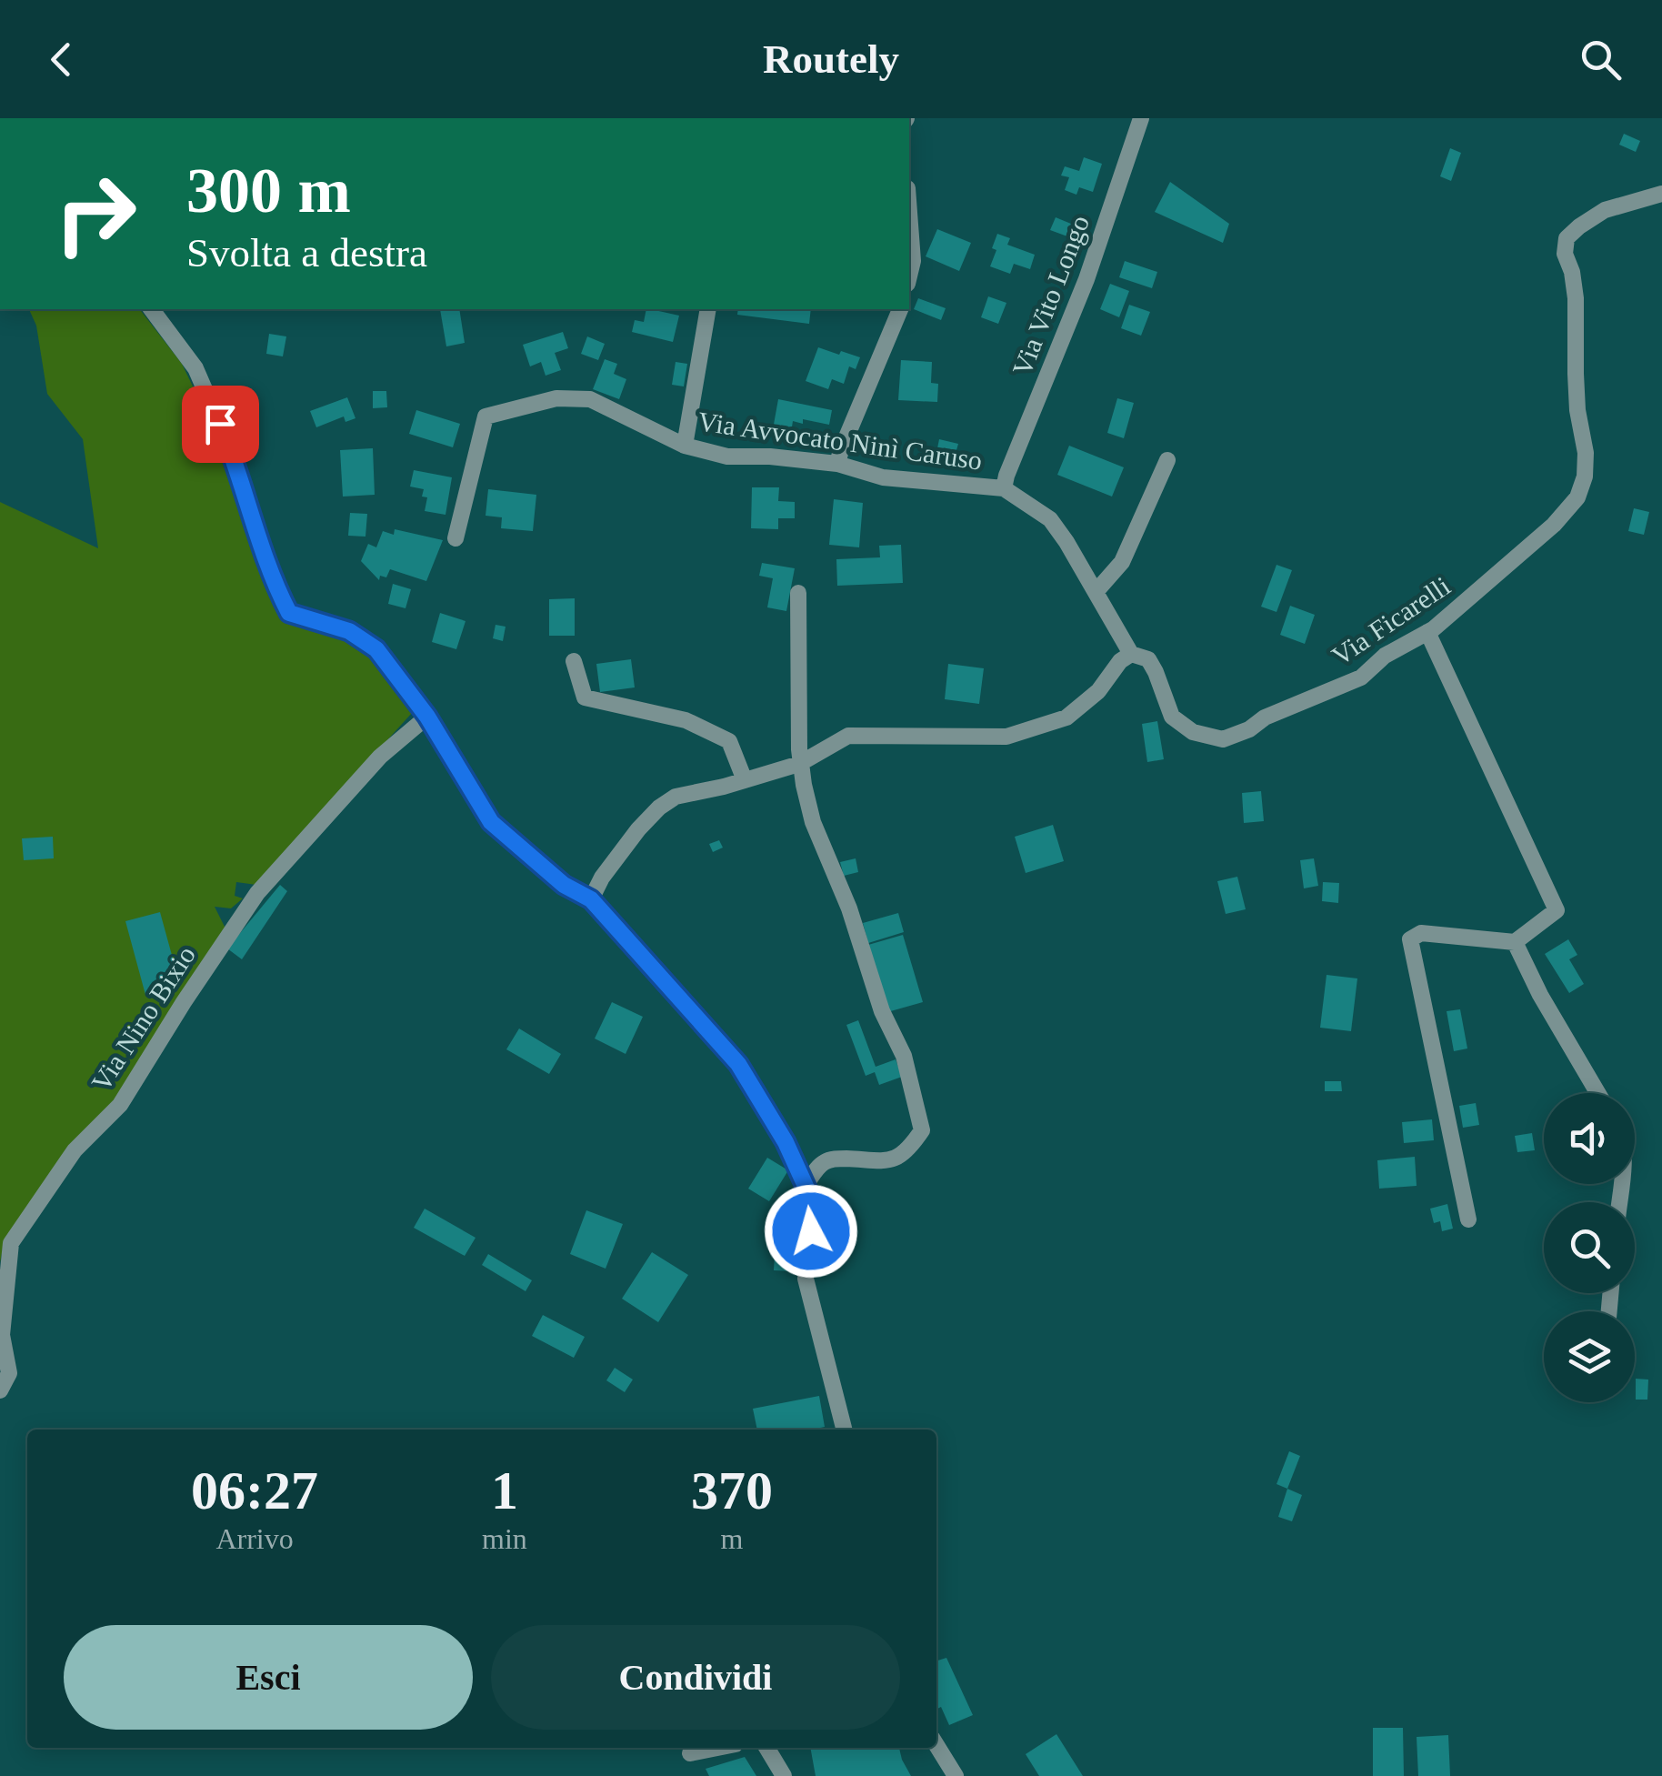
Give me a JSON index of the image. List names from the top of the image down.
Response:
{
  "streets": {
    "street": [
      "Via Vito Longo",
      "Via Avvocato Ninì Caruso",
      "Via Ficarelli",
      "Via Nino Bixio"
    ]
  },
  "crossings": [
    ["Via Vito Longo", "Via Avvocato Ninì Caruso"],
    ["Via Avvocato Ninì Caruso", "Via Ficarelli"]
  ],
  "page": {
    "header": "Routely",
    "turn": ["300 m", "Svolta a destra"],
    "eta": [
      "06:27",
      "Arrivo",
      "1",
      "min",
      "370",
      "m"
    ],
    "buttons": ["Esci", "Condividi"]
  }
}
